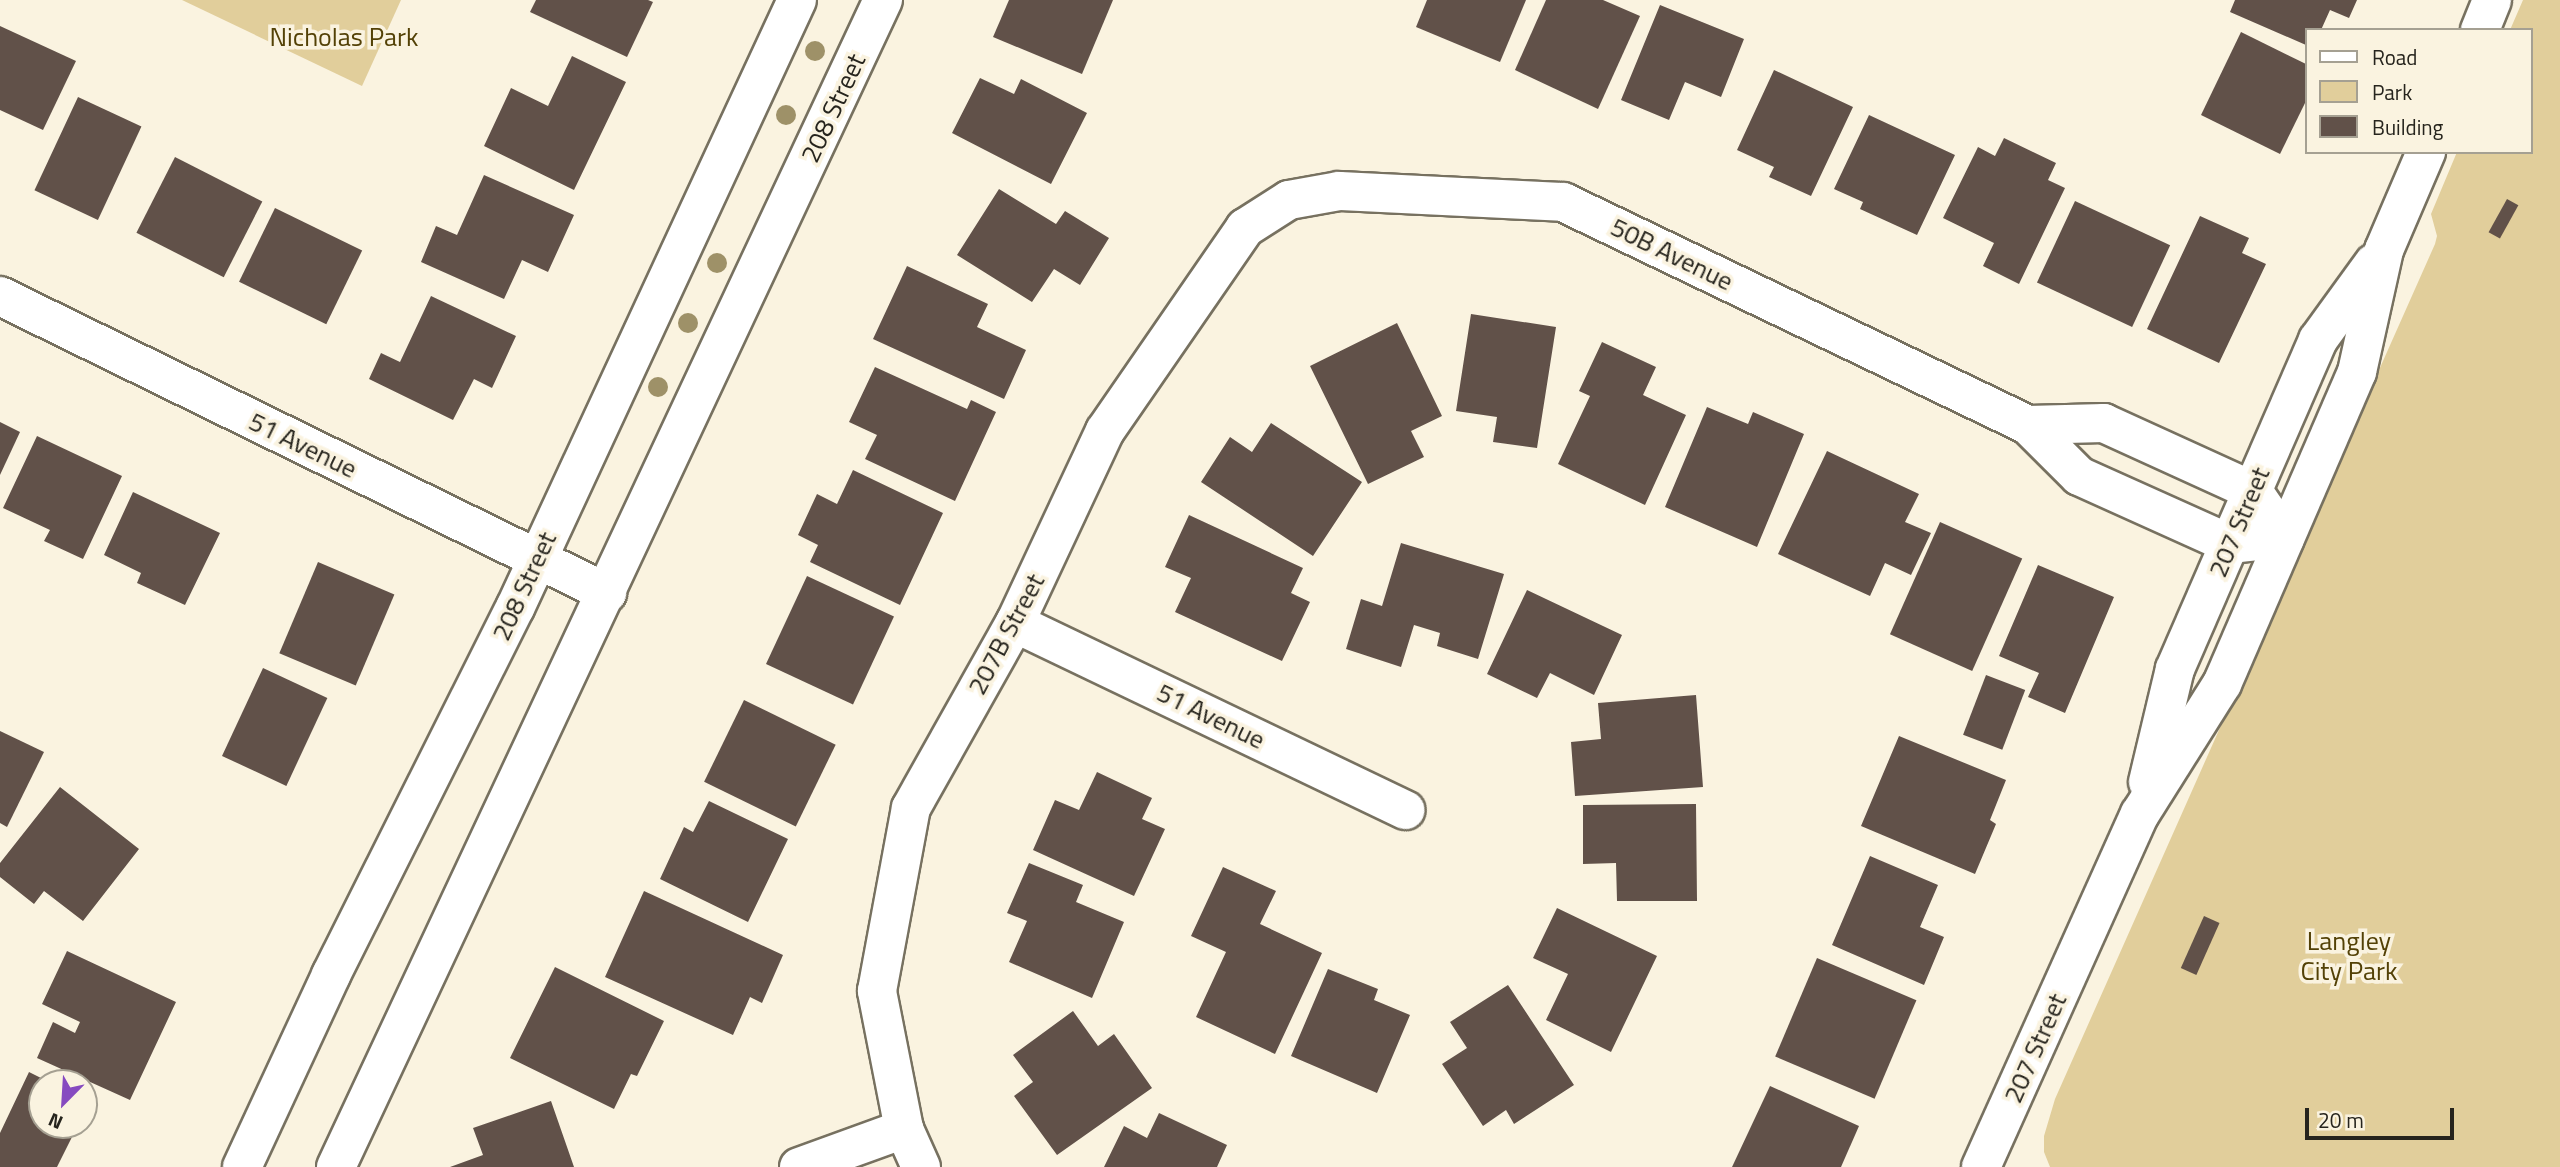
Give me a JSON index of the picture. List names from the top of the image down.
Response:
{
  "streets": {
    "street": [
      "208 Street",
      "50B Avenue",
      "51 Avenue",
      "207 Street",
      "207B Street"
    ]
  },
  "crossings": [
    ["208 Street", "51 Avenue"],
    ["50B Avenue", "207 Street"],
    ["50B Avenue", "207B Street"],
    ["51 Avenue", "207B Street"]
  ],
  "parks": ["Nicholas Park", "Langley City Park"],
  "legend": ["Road", "Park", "Building"],
  "scale_bar": "20 m",
  "north": "bottom left"
}
